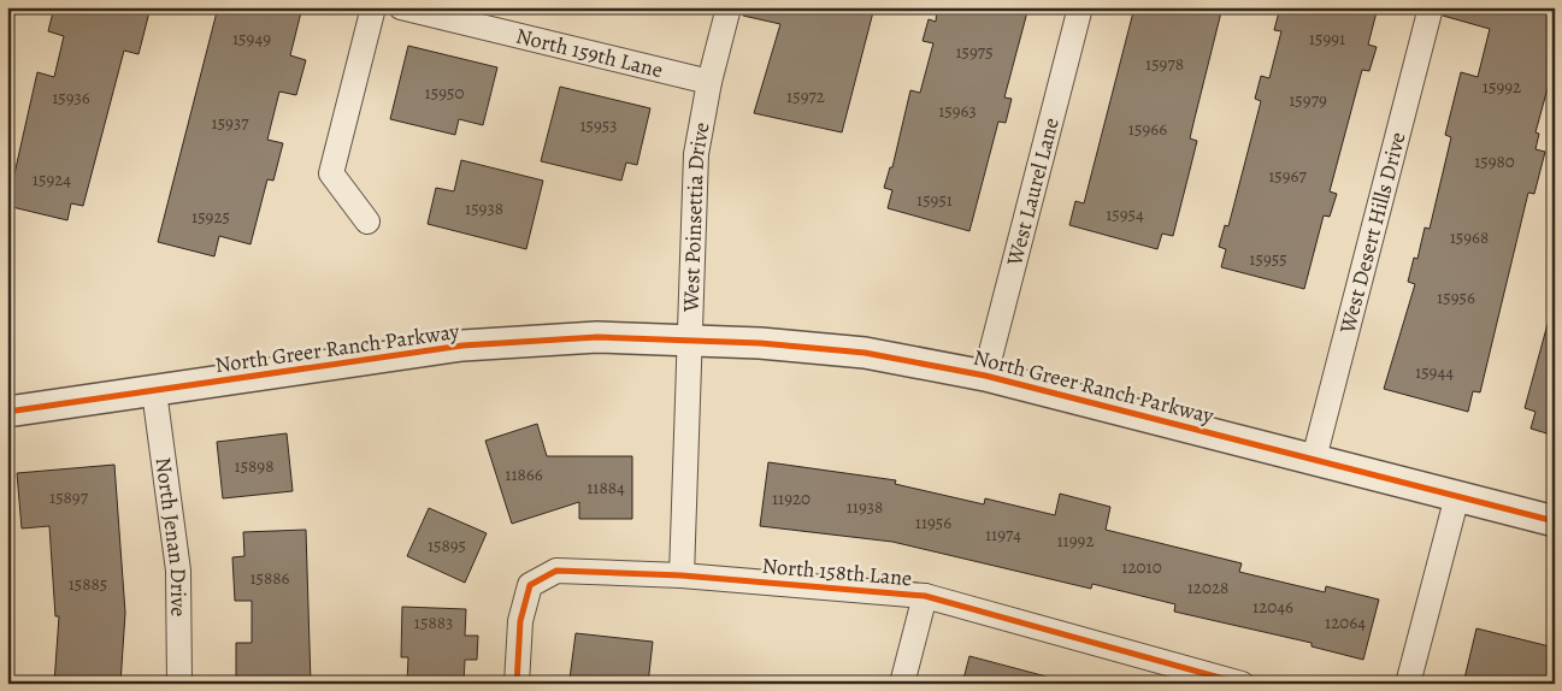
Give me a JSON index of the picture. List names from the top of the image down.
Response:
{
  "streets": {
    "street": [
      "North 159th Lane",
      "West Laurel Lane",
      "West Poinsettia Drive",
      "West Desert Hills Drive",
      "North Greer Ranch Parkway",
      "North Jenan Drive",
      "North 158th Lane"
    ]
  },
  "crossings": [
    ["North 159th Lane", "West Poinsettia Drive"],
    ["West Laurel Lane", "North Greer Ranch Parkway"],
    ["West Poinsettia Drive", "North Greer Ranch Parkway"],
    ["West Poinsettia Drive", "North 158th Lane"],
    ["West Desert Hills Drive", "North Greer Ranch Parkway"],
    ["North Greer Ranch Parkway", "North Jenan Drive"]
  ],
  "house_numbers": [
    "15949",
    "15991",
    "15975",
    "15978",
    "15992",
    "15950",
    "15972",
    "15936",
    "15979",
    "15963",
    "15937",
    "15953",
    "15966",
    "15980",
    "15967",
    "15924",
    "15951",
    "15938",
    "15954",
    "15925",
    "15968",
    "15955",
    "15956",
    "15944",
    "15898",
    "11866",
    "11884",
    "15897",
    "11920",
    "11938",
    "11956",
    "11974",
    "11992",
    "15895",
    "12010",
    "15886",
    "15885",
    "12028",
    "12046",
    "15883",
    "12064"
  ]
}
